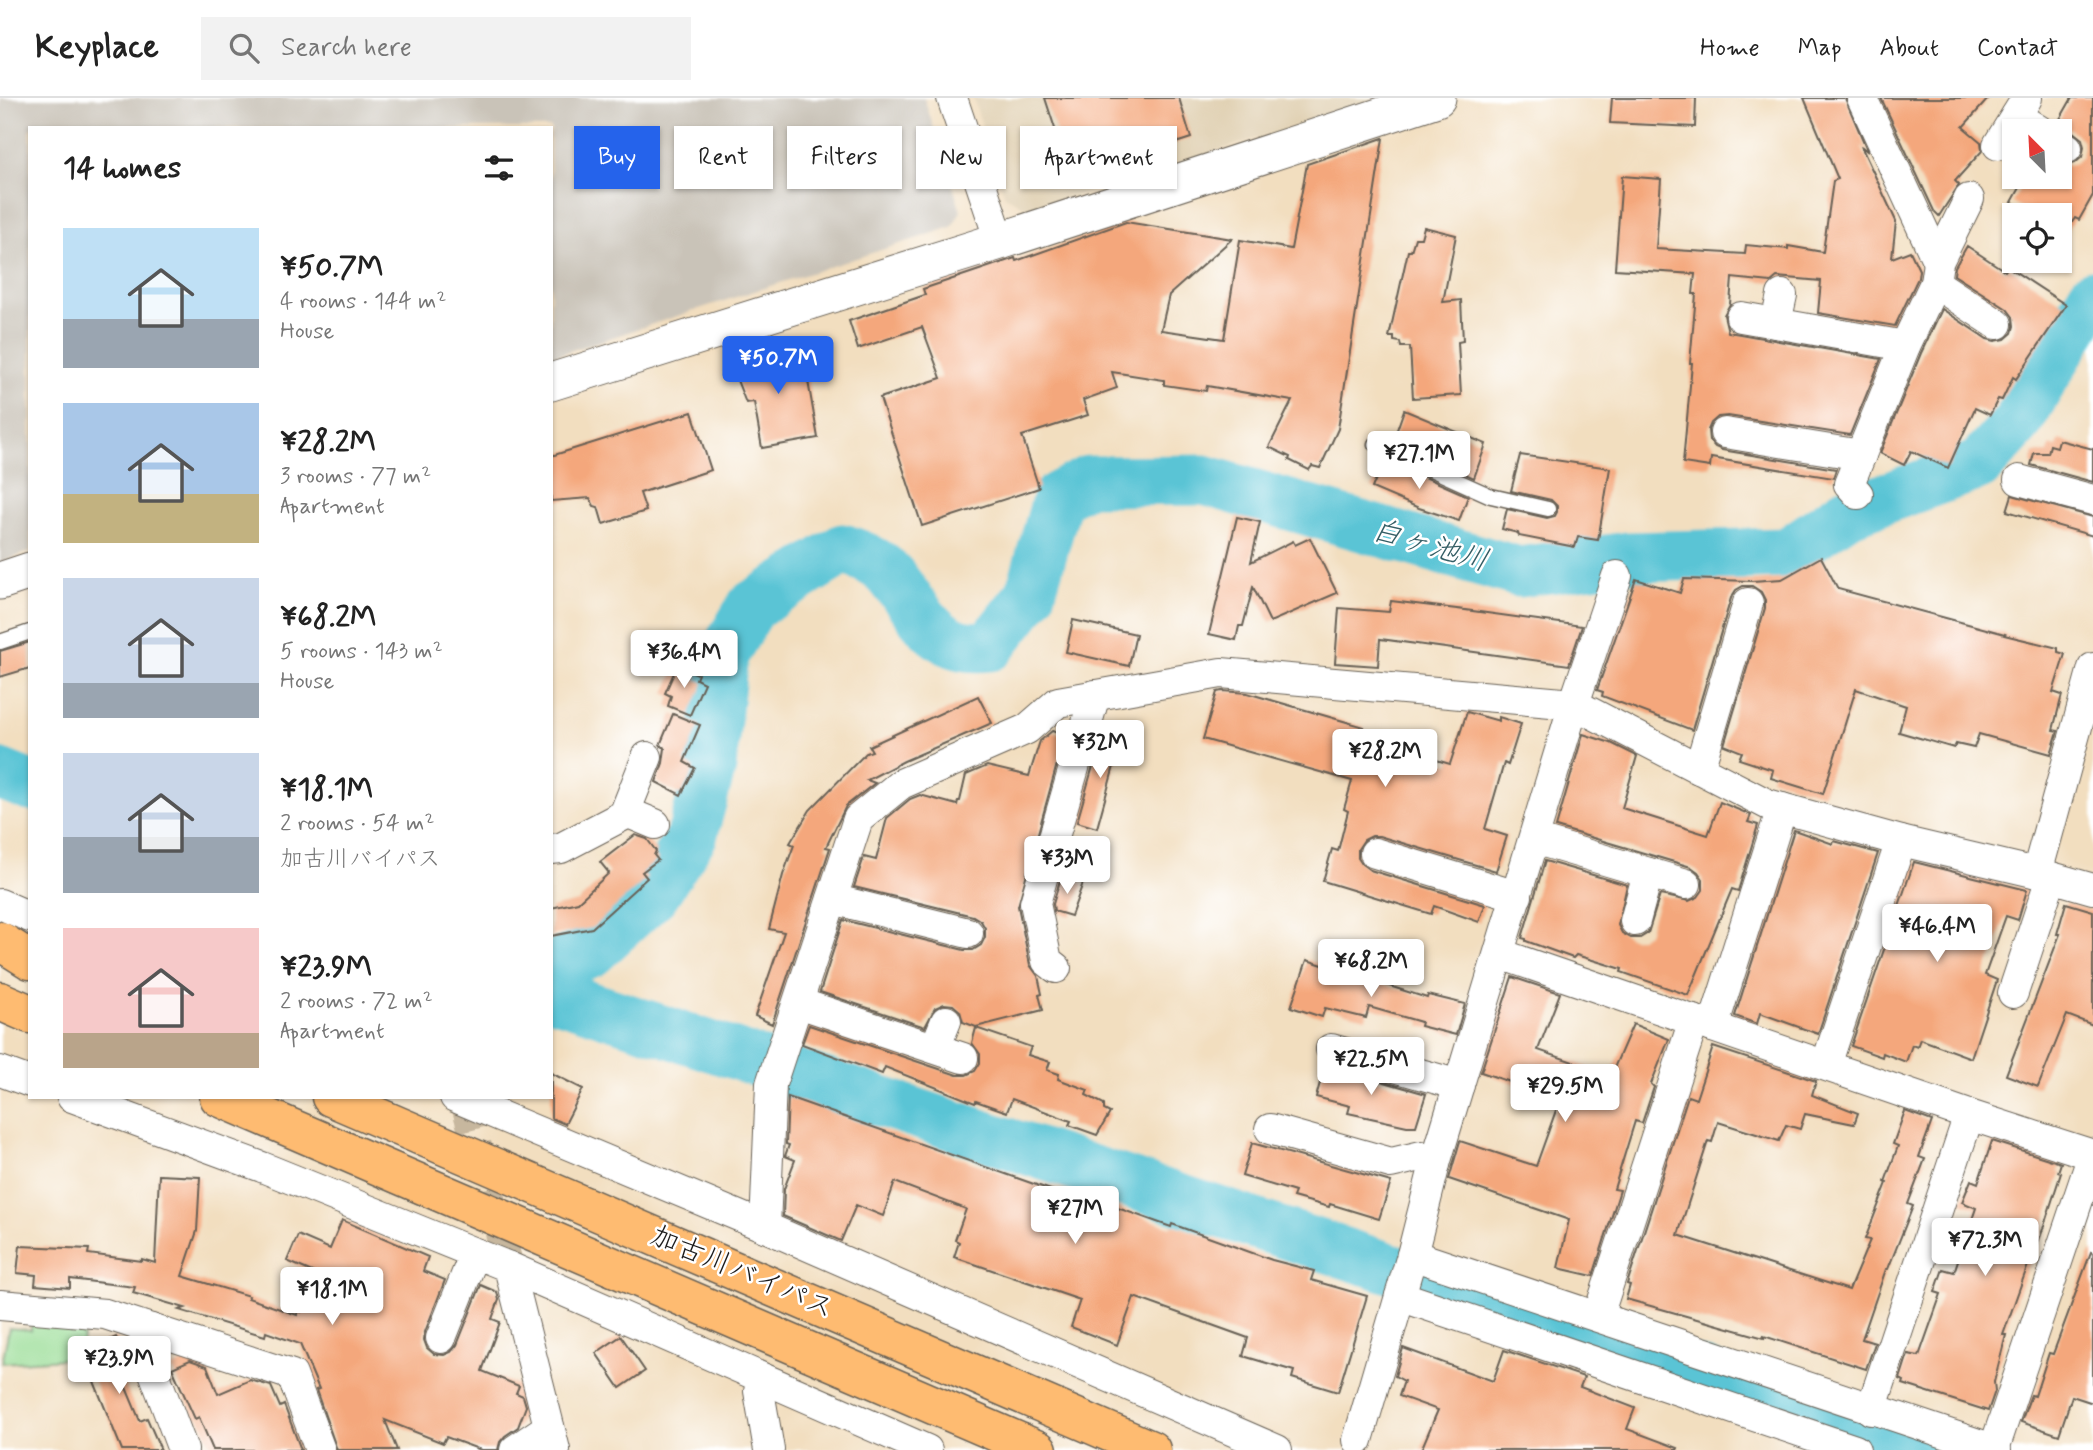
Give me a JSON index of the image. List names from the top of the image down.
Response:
{
  "streets": {
    "highway": ["加古川バイパス"]
  },
  "water": ["白ヶ池川"],
  "north": "top left",
  "page": {
    "header": "Keyplace",
    "search": "Search here",
    "nav": [
      "Home",
      "Map",
      "About",
      "Contact"
    ],
    "chip": [
      "Buy",
      "Rent",
      "Filters",
      "New",
      "Apartment"
    ],
    "heading": "14 homes",
    "list": [
      {
        "name": "¥50.7M",
        "note": "4 rooms · 144 m² · House"
      },
      {
        "name": "¥28.2M",
        "note": "3 rooms · 77 m² · Apartment"
      },
      {
        "name": "¥68.2M",
        "note": "5 rooms · 143 m² · House"
      },
      {
        "name": "¥18.1M",
        "note": "2 rooms · 54 m² · 加古川バイパス"
      },
      {
        "name": "¥23.9M",
        "note": "2 rooms · 72 m² · Apartment"
      }
    ],
    "price": [
      "¥50.7M",
      "¥27.1M",
      "¥36.4M",
      "¥32M",
      "¥28.2M",
      "¥33M",
      "¥46.4M",
      "¥68.2M",
      "¥22.5M",
      "¥29.5M",
      "¥27M",
      "¥72.3M",
      "¥18.1M",
      "¥23.9M"
    ]
  }
}
